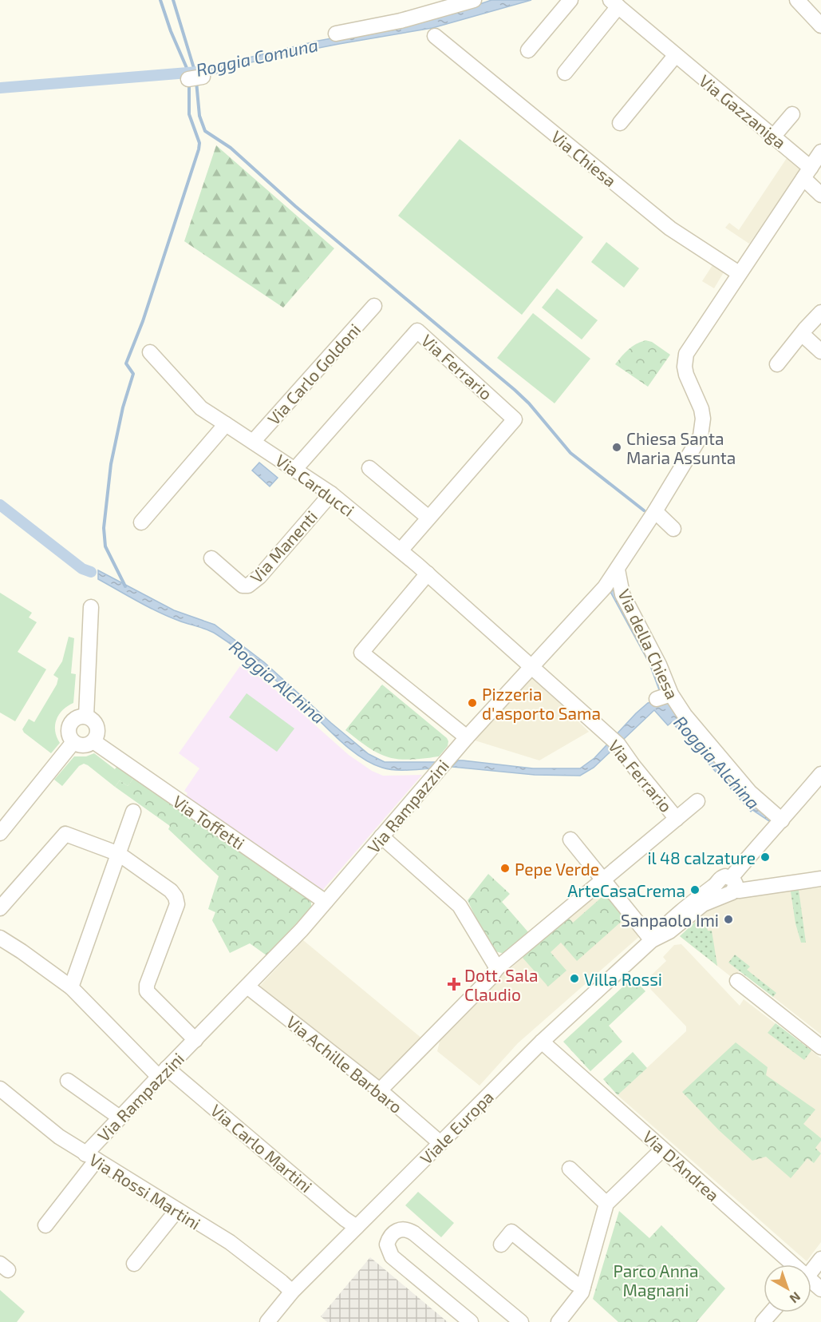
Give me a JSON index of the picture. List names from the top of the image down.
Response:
{
  "streets": {
    "street": [
      "Via Gazzaniga",
      "Via Chiesa",
      "Via Ferrario",
      "Via Carlo Goldoni",
      "Via Carducci",
      "Via Manenti",
      "Via della Chiesa",
      "Via Rampazzini",
      "Via Toffetti",
      "Via Achille Barbaro",
      "Viale Europa",
      "Via Carlo Martini",
      "Via D'Andrea",
      "Via Rossi Martini"
    ]
  },
  "crossings": [
    ["Via Ferrario", "Via Carducci"],
    ["Via Ferrario", "Via Rampazzini"],
    ["Via Carlo Goldoni", "Via Carducci"],
    ["Via Carducci", "Via Manenti"],
    ["Via della Chiesa", "Via Rampazzini"],
    ["Via Rampazzini", "Via Toffetti"],
    ["Via Rampazzini", "Via Achille Barbaro"],
    ["Via Rampazzini", "Via Carlo Martini"],
    ["Via Rampazzini", "Via Rossi Martini"],
    ["Via Achille Barbaro", "Viale Europa"],
    ["Viale Europa", "Via Carlo Martini"],
    ["Viale Europa", "Via D'Andrea"],
    ["Viale Europa", "Via Rossi Martini"]
  ],
  "water": ["Roggia Comuna", "Roggia Alchina"],
  "parks": ["Parco Anna Magnani"],
  "places": {
    "other": [
      "Chiesa Santa Maria Assunta",
      "Pizzeria d'asporto Sama",
      "il 48 calzature",
      "Pepe Verde",
      "ArteCasaCrema",
      "Sanpaolo Imi",
      "Villa Rossi"
    ],
    "health": ["Dott. Sala Claudio"]
  },
  "north": "bottom right"
}
